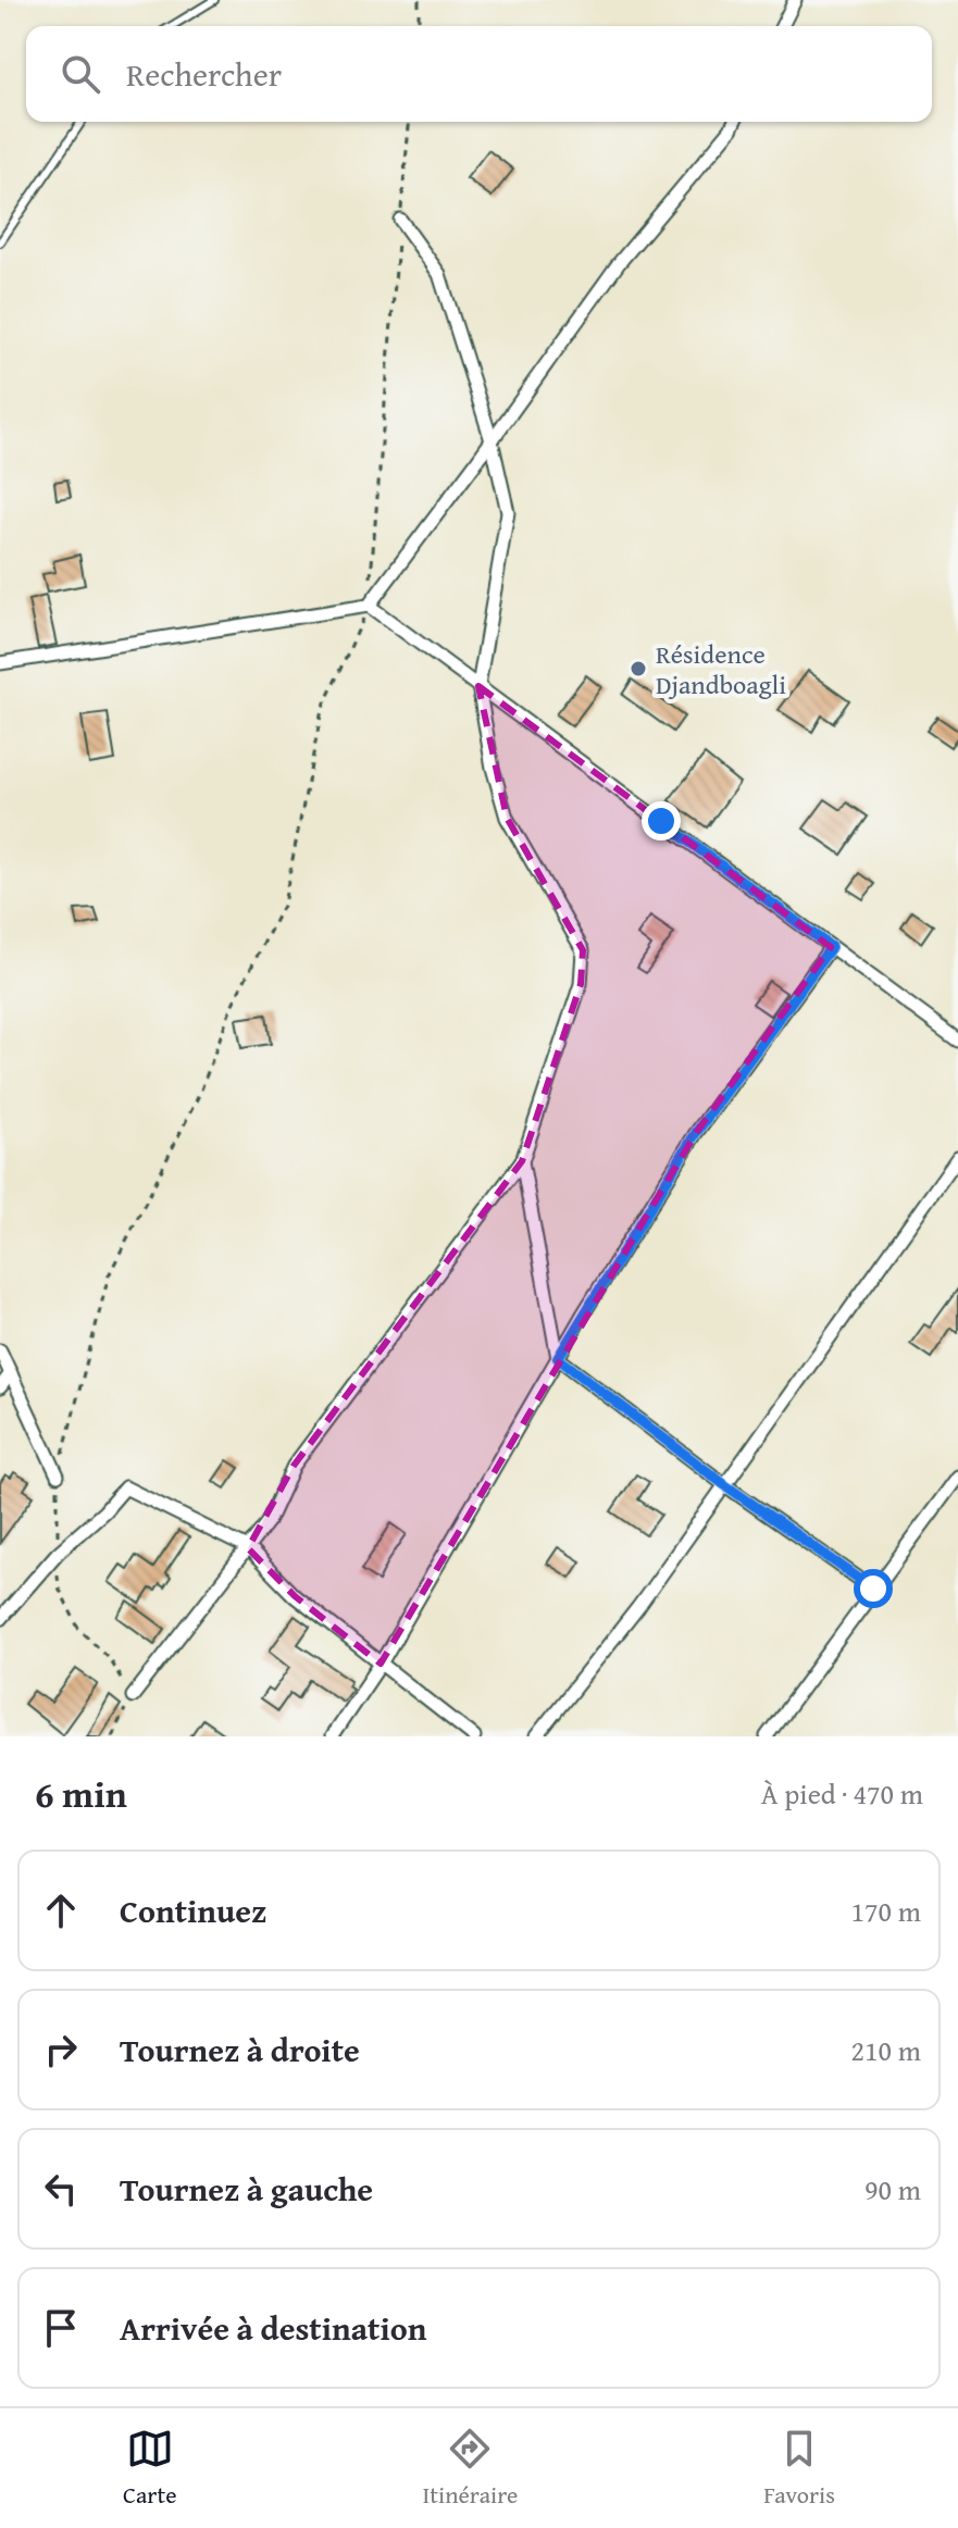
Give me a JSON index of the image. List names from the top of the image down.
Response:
{
  "places": ["Résidence Djandboagli"],
  "page": {
    "search": "Rechercher",
    "heading": ["6 min", "À pied · 470 m"],
    "list": [
      ["Continuez", "170 m"],
      ["Tournez à droite", "210 m"],
      ["Tournez à gauche", "90 m"],
      "Arrivée à destination"
    ],
    "nav": ["Carte", "Itinéraire", "Favoris"]
  }
}
